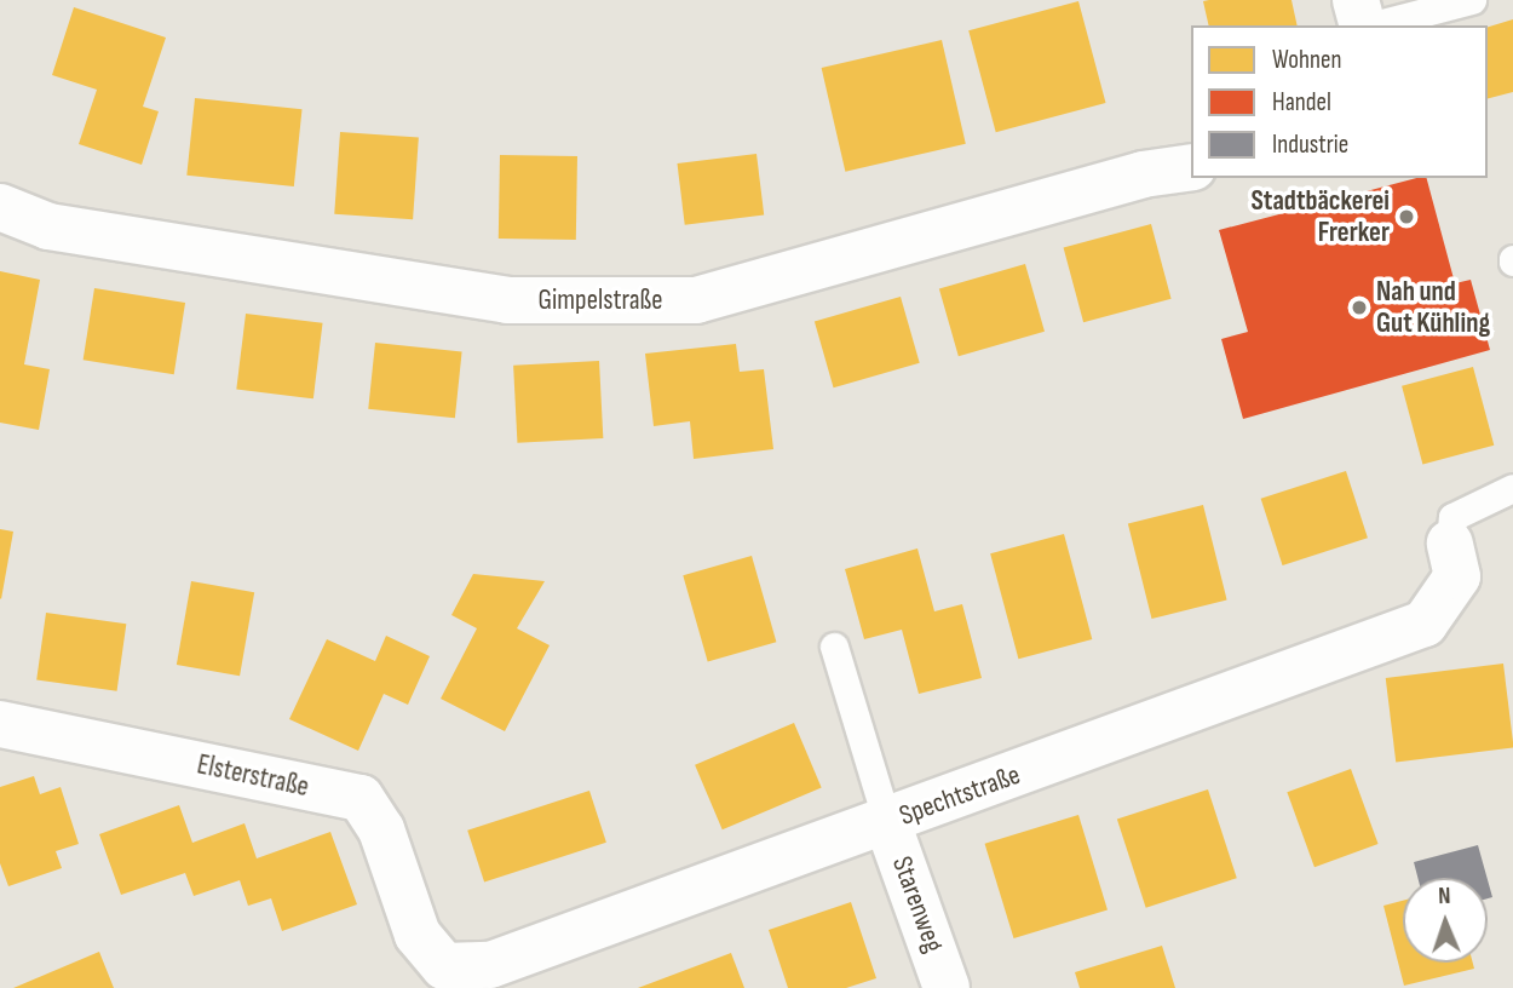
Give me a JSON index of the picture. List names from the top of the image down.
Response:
{
  "streets": {
    "street": [
      "Gimpelstraße",
      "Elsterstraße",
      "Spechtstraße",
      "Starenweg"
    ]
  },
  "crossings": [
    ["Elsterstraße", "Spechtstraße"],
    ["Spechtstraße", "Starenweg"]
  ],
  "places": ["Stadtbäckerei Frerker", "Nah und Gut Kühling"],
  "legend": ["Wohnen", "Handel", "Industrie"],
  "north": "top"
}
